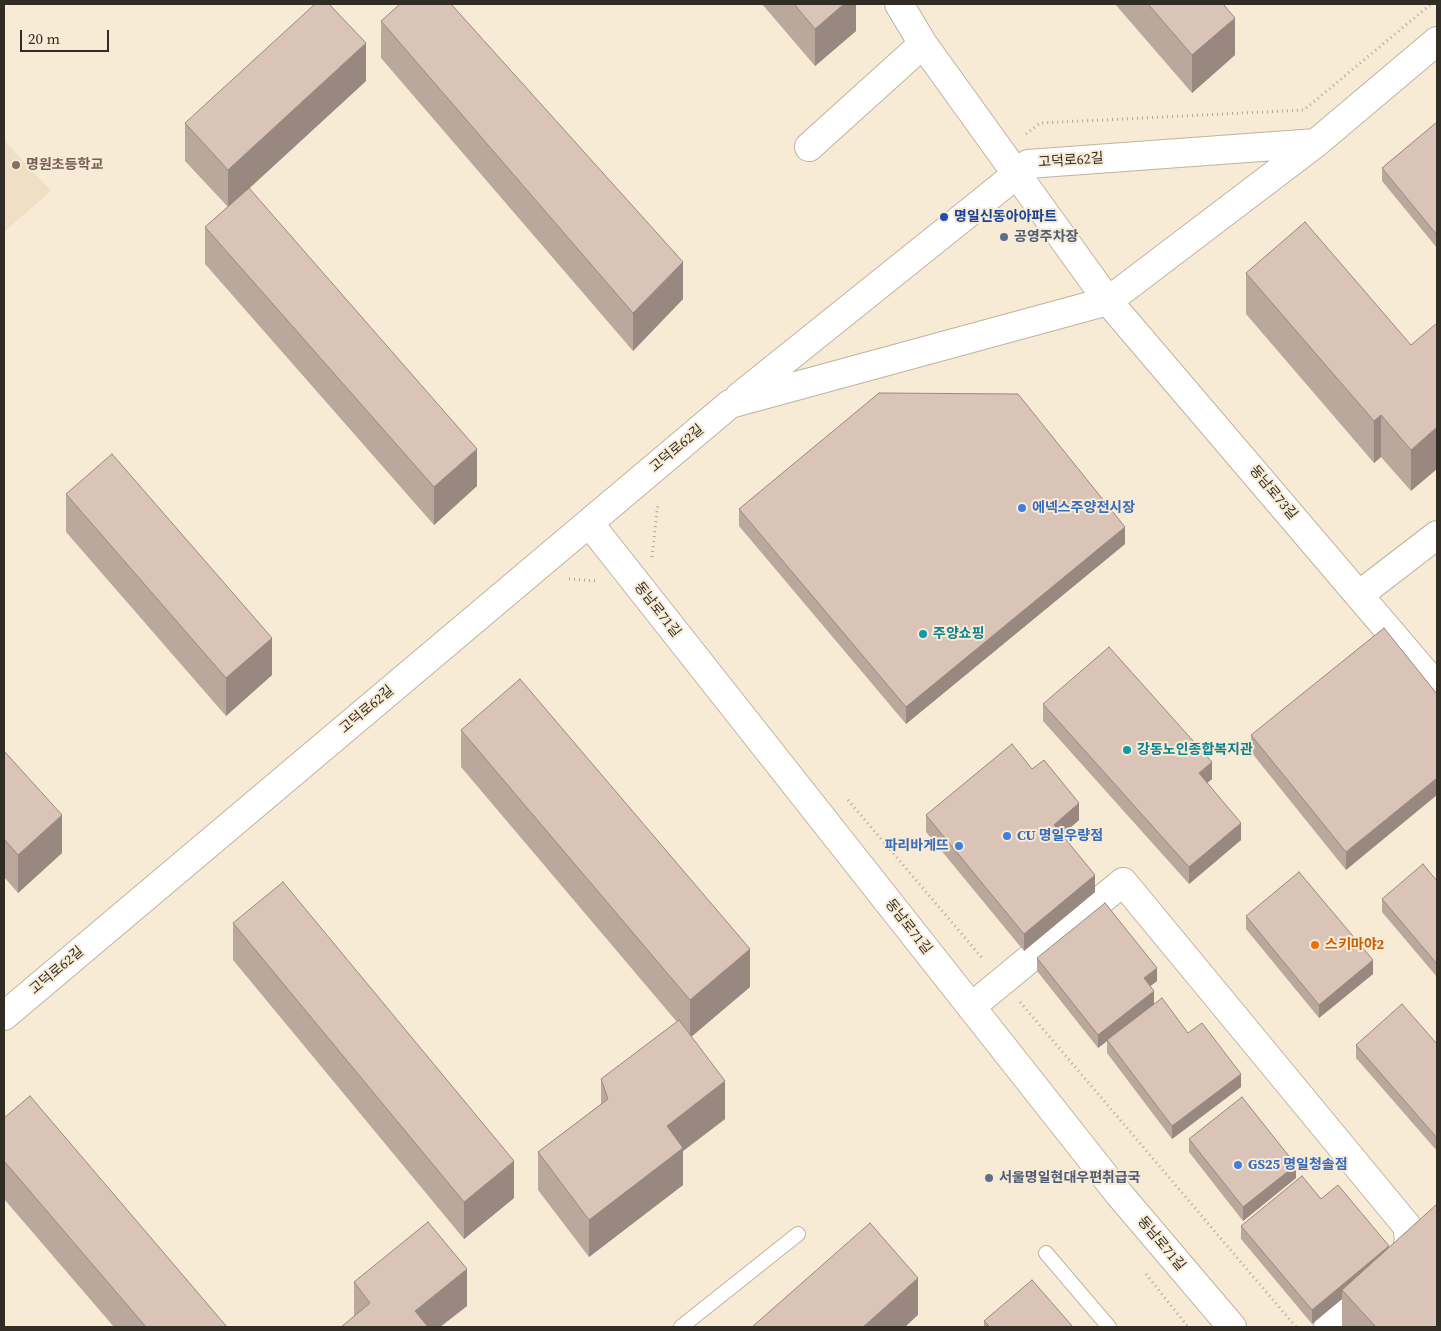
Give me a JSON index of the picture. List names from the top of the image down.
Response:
{
  "streets": {
    "street": ["고덕로62길", "동남로73길", "동남로71길"]
  },
  "crossings": [
    ["고덕로62길", "동남로73길"],
    ["고덕로62길", "동남로71길"]
  ],
  "places": [
    "명원초등학교",
    "명일신동아아파트",
    "공영주차장",
    "에넥스주양전시장",
    "주양쇼핑",
    "강동노인종합복지관",
    "CU 명일우량점",
    "파리바게뜨",
    "스키마야2",
    "GS25 명일청솔점",
    "서울명일현대우편취급국"
  ],
  "scale_bar": "20 m"
}
